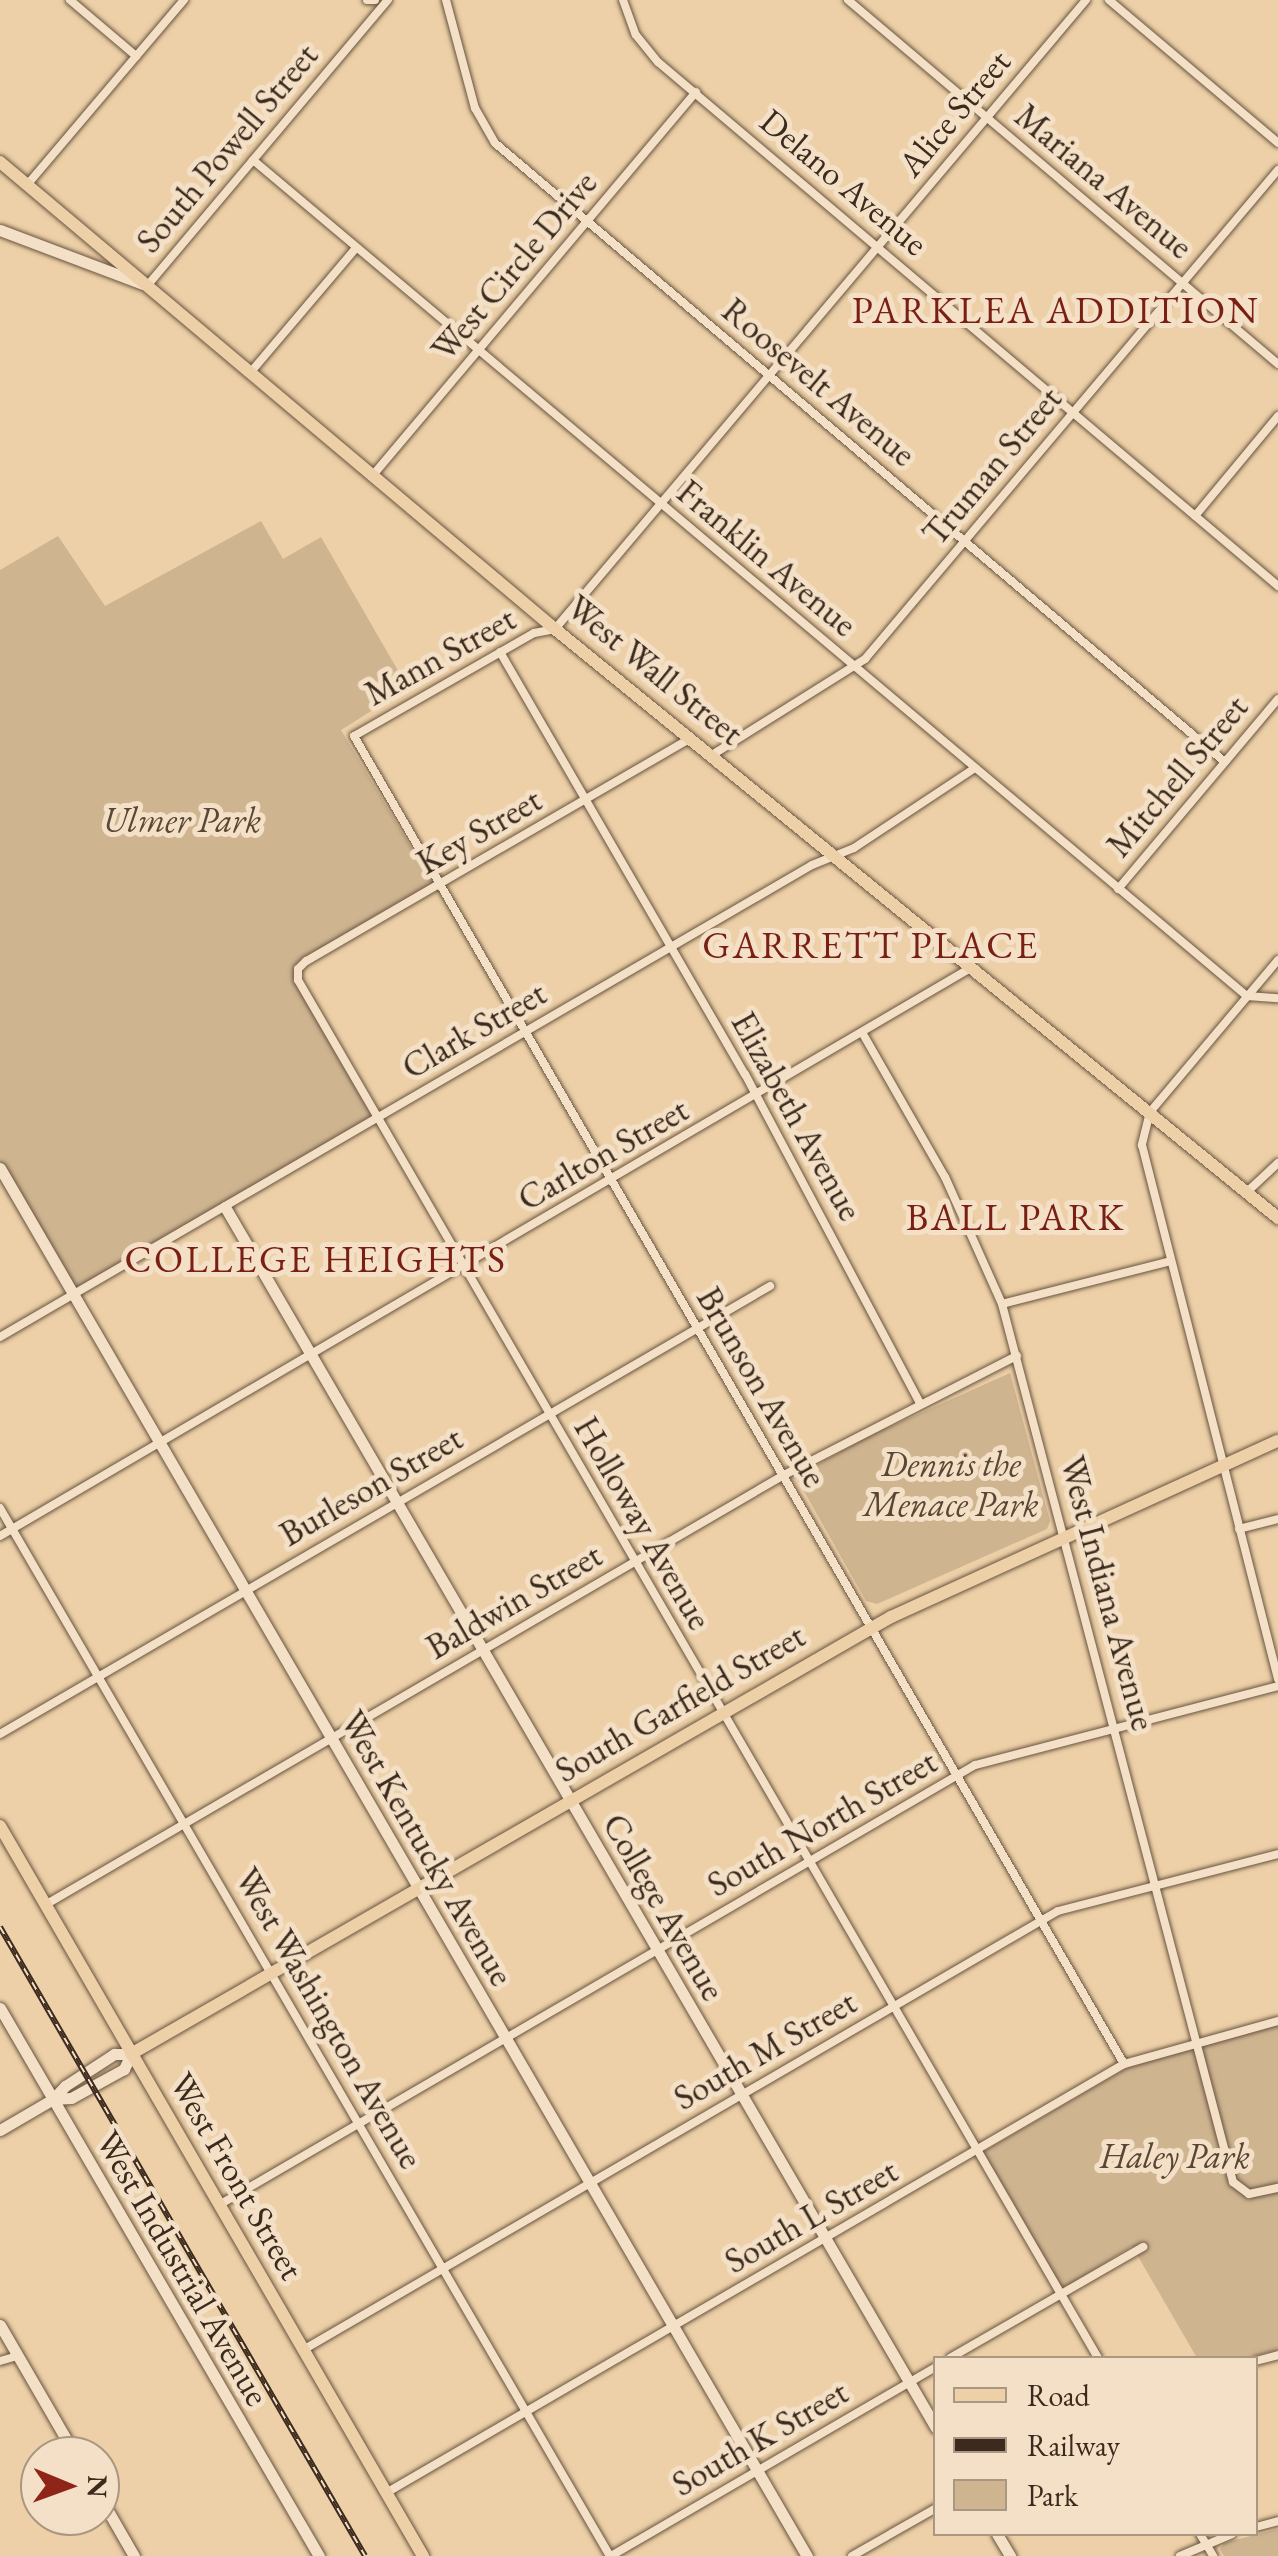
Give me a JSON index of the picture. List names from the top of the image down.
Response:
{
  "streets": {
    "main road": ["West Wall Street", "South Garfield Street", "West Front Street"],
    "street": [
      "Alice Street",
      "South Powell Street",
      "Mariana Avenue",
      "Delano Avenue",
      "West Circle Drive",
      "Roosevelt Avenue",
      "Truman Street",
      "Franklin Avenue",
      "Mann Street",
      "Mitchell Street",
      "Key Street",
      "Clark Street",
      "Elizabeth Avenue",
      "Carlton Street",
      "Brunson Avenue",
      "Burleson Street",
      "Holloway Avenue",
      "West Indiana Avenue",
      "Baldwin Street",
      "South North Street",
      "West Kentucky Avenue",
      "College Avenue",
      "West Washington Avenue",
      "South M Street",
      "South L Street",
      "West Industrial Avenue",
      "South K Street"
    ]
  },
  "crossings": [
    ["Alice Street", "Mariana Avenue"],
    ["Alice Street", "Delano Avenue"],
    ["Alice Street", "Roosevelt Avenue"],
    ["Alice Street", "Franklin Avenue"],
    ["Alice Street", "Mann Street"],
    ["Alice Street", "West Wall Street"],
    ["South Powell Street", "Franklin Avenue"],
    ["South Powell Street", "West Wall Street"],
    ["Mariana Avenue", "Truman Street"],
    ["Delano Avenue", "West Circle Drive"],
    ["Delano Avenue", "Truman Street"],
    ["West Circle Drive", "Roosevelt Avenue"],
    ["West Circle Drive", "Franklin Avenue"],
    ["West Circle Drive", "West Wall Street"],
    ["Roosevelt Avenue", "Truman Street"],
    ["Roosevelt Avenue", "Mitchell Street"],
    ["Truman Street", "Franklin Avenue"],
    ["Truman Street", "West Wall Street"],
    ["Franklin Avenue", "Mitchell Street"],
    ["Franklin Avenue", "Clark Street"],
    ["Mann Street", "West Wall Street"],
    ["Mann Street", "Elizabeth Avenue"],
    ["Mann Street", "Brunson Avenue"],
    ["West Wall Street", "Key Street"],
    ["West Wall Street", "Clark Street"],
    ["West Wall Street", "Carlton Street"],
    ["Key Street", "Elizabeth Avenue"],
    ["Key Street", "Brunson Avenue"],
    ["Key Street", "Holloway Avenue"],
    ["Clark Street", "Elizabeth Avenue"],
    ["Clark Street", "Brunson Avenue"],
    ["Clark Street", "Holloway Avenue"],
    ["Clark Street", "West Kentucky Avenue"],
    ["Clark Street", "College Avenue"],
    ["Elizabeth Avenue", "Carlton Street"],
    ["Elizabeth Avenue", "Baldwin Street"],
    ["Carlton Street", "Brunson Avenue"],
    ["Carlton Street", "Holloway Avenue"],
    ["Carlton Street", "West Indiana Avenue"],
    ["Carlton Street", "West Kentucky Avenue"],
    ["Carlton Street", "College Avenue"],
    ["Carlton Street", "West Washington Avenue"],
    ["Brunson Avenue", "Burleson Street"],
    ["Brunson Avenue", "Baldwin Street"],
    ["Brunson Avenue", "South Garfield Street"],
    ["Brunson Avenue", "South North Street"],
    ["Brunson Avenue", "South M Street"],
    ["Brunson Avenue", "South L Street"],
    ["Burleson Street", "Holloway Avenue"],
    ["Burleson Street", "West Kentucky Avenue"],
    ["Burleson Street", "College Avenue"],
    ["Burleson Street", "West Washington Avenue"],
    ["Holloway Avenue", "Baldwin Street"],
    ["Holloway Avenue", "South Garfield Street"],
    ["Holloway Avenue", "South North Street"],
    ["Holloway Avenue", "South M Street"],
    ["Holloway Avenue", "South L Street"],
    ["West Indiana Avenue", "Baldwin Street"],
    ["West Indiana Avenue", "South Garfield Street"],
    ["West Indiana Avenue", "South North Street"],
    ["West Indiana Avenue", "South M Street"],
    ["West Indiana Avenue", "South L Street"],
    ["Baldwin Street", "West Kentucky Avenue"],
    ["Baldwin Street", "College Avenue"],
    ["Baldwin Street", "West Washington Avenue"],
    ["Baldwin Street", "West Front Street"],
    ["South Garfield Street", "West Kentucky Avenue"],
    ["South Garfield Street", "College Avenue"],
    ["South Garfield Street", "West Washington Avenue"],
    ["South Garfield Street", "West Front Street"],
    ["South Garfield Street", "West Industrial Avenue"],
    ["South North Street", "West Kentucky Avenue"],
    ["South North Street", "College Avenue"],
    ["South North Street", "West Washington Avenue"],
    ["South North Street", "West Front Street"],
    ["West Kentucky Avenue", "South M Street"],
    ["West Kentucky Avenue", "South L Street"],
    ["West Kentucky Avenue", "South K Street"],
    ["College Avenue", "South M Street"],
    ["College Avenue", "South L Street"],
    ["College Avenue", "South K Street"],
    ["West Washington Avenue", "South M Street"],
    ["West Washington Avenue", "South L Street"],
    ["West Washington Avenue", "South K Street"],
    ["South M Street", "West Front Street"],
    ["West Front Street", "South L Street"]
  ],
  "districts": [
    "PARKLEA ADDITION",
    "GARRETT PLACE",
    "BALL PARK",
    "COLLEGE HEIGHTS"
  ],
  "parks": ["Ulmer Park", "Dennis the Menace Park", "Haley Park"],
  "legend": ["Road", "Railway", "Park"],
  "north": "right"
}
